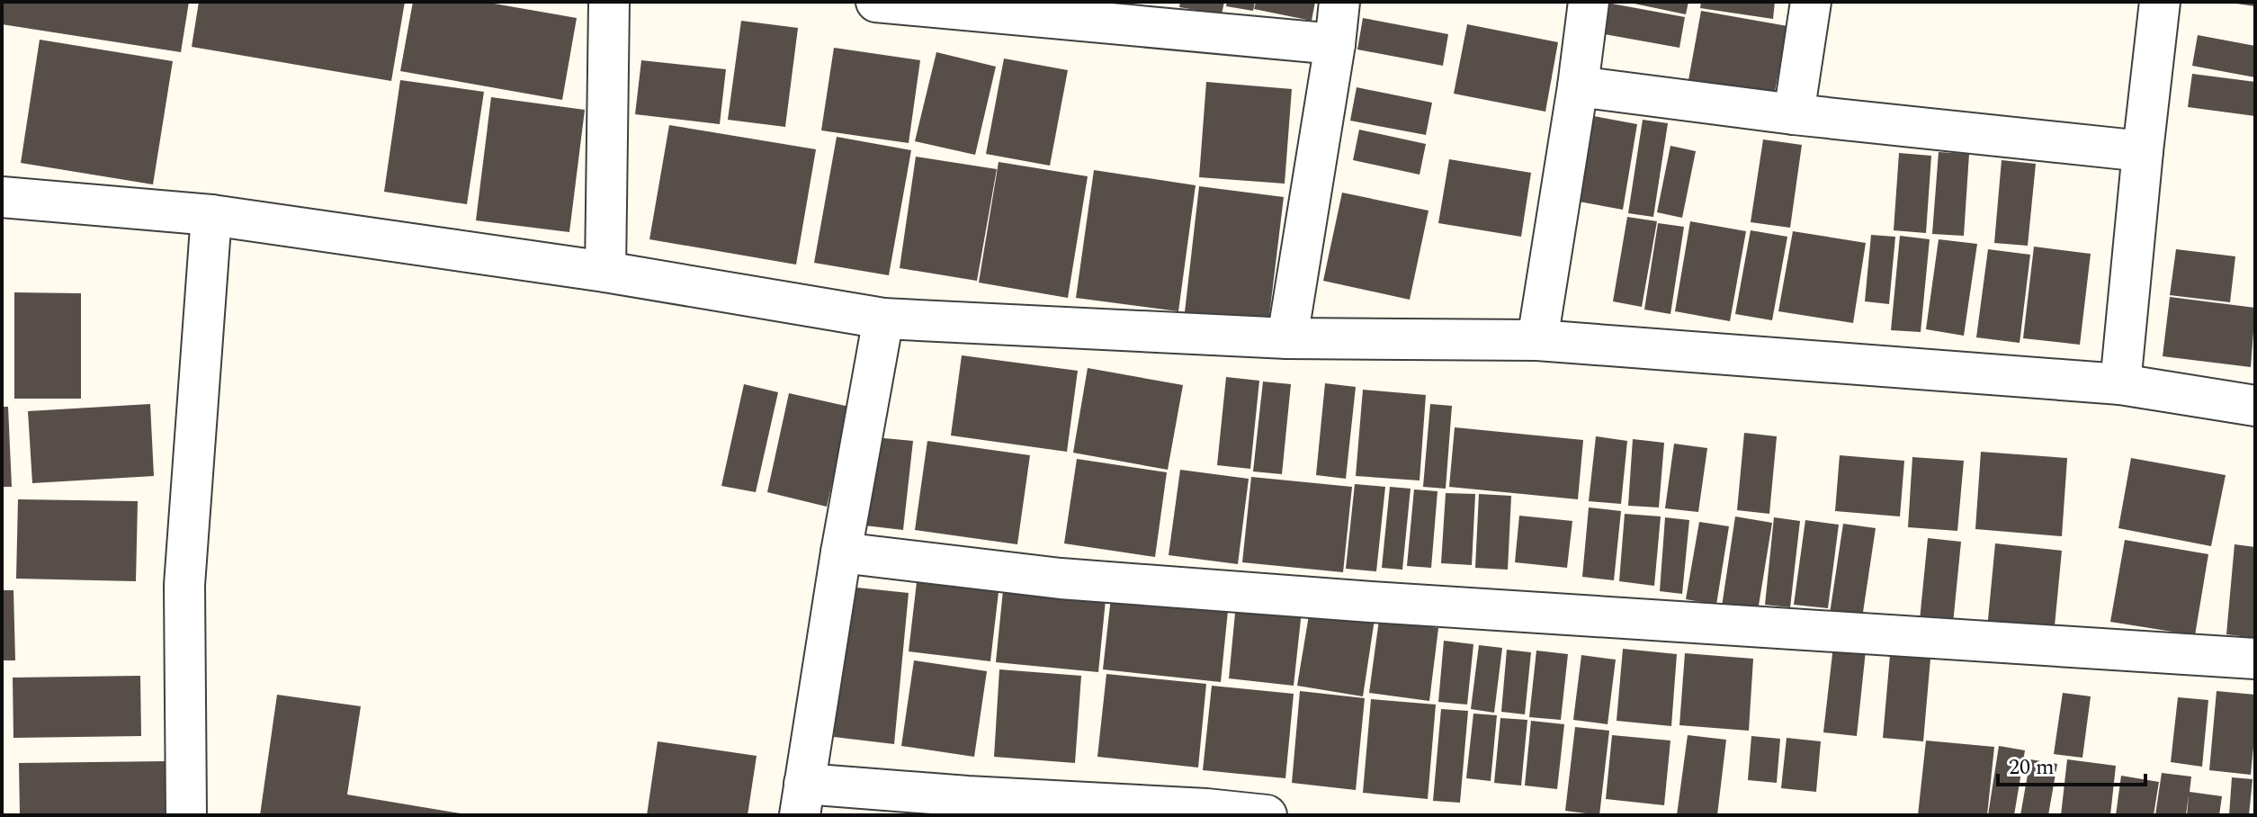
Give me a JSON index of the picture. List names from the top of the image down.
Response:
{
  "scale_bar": "20 m"
}
